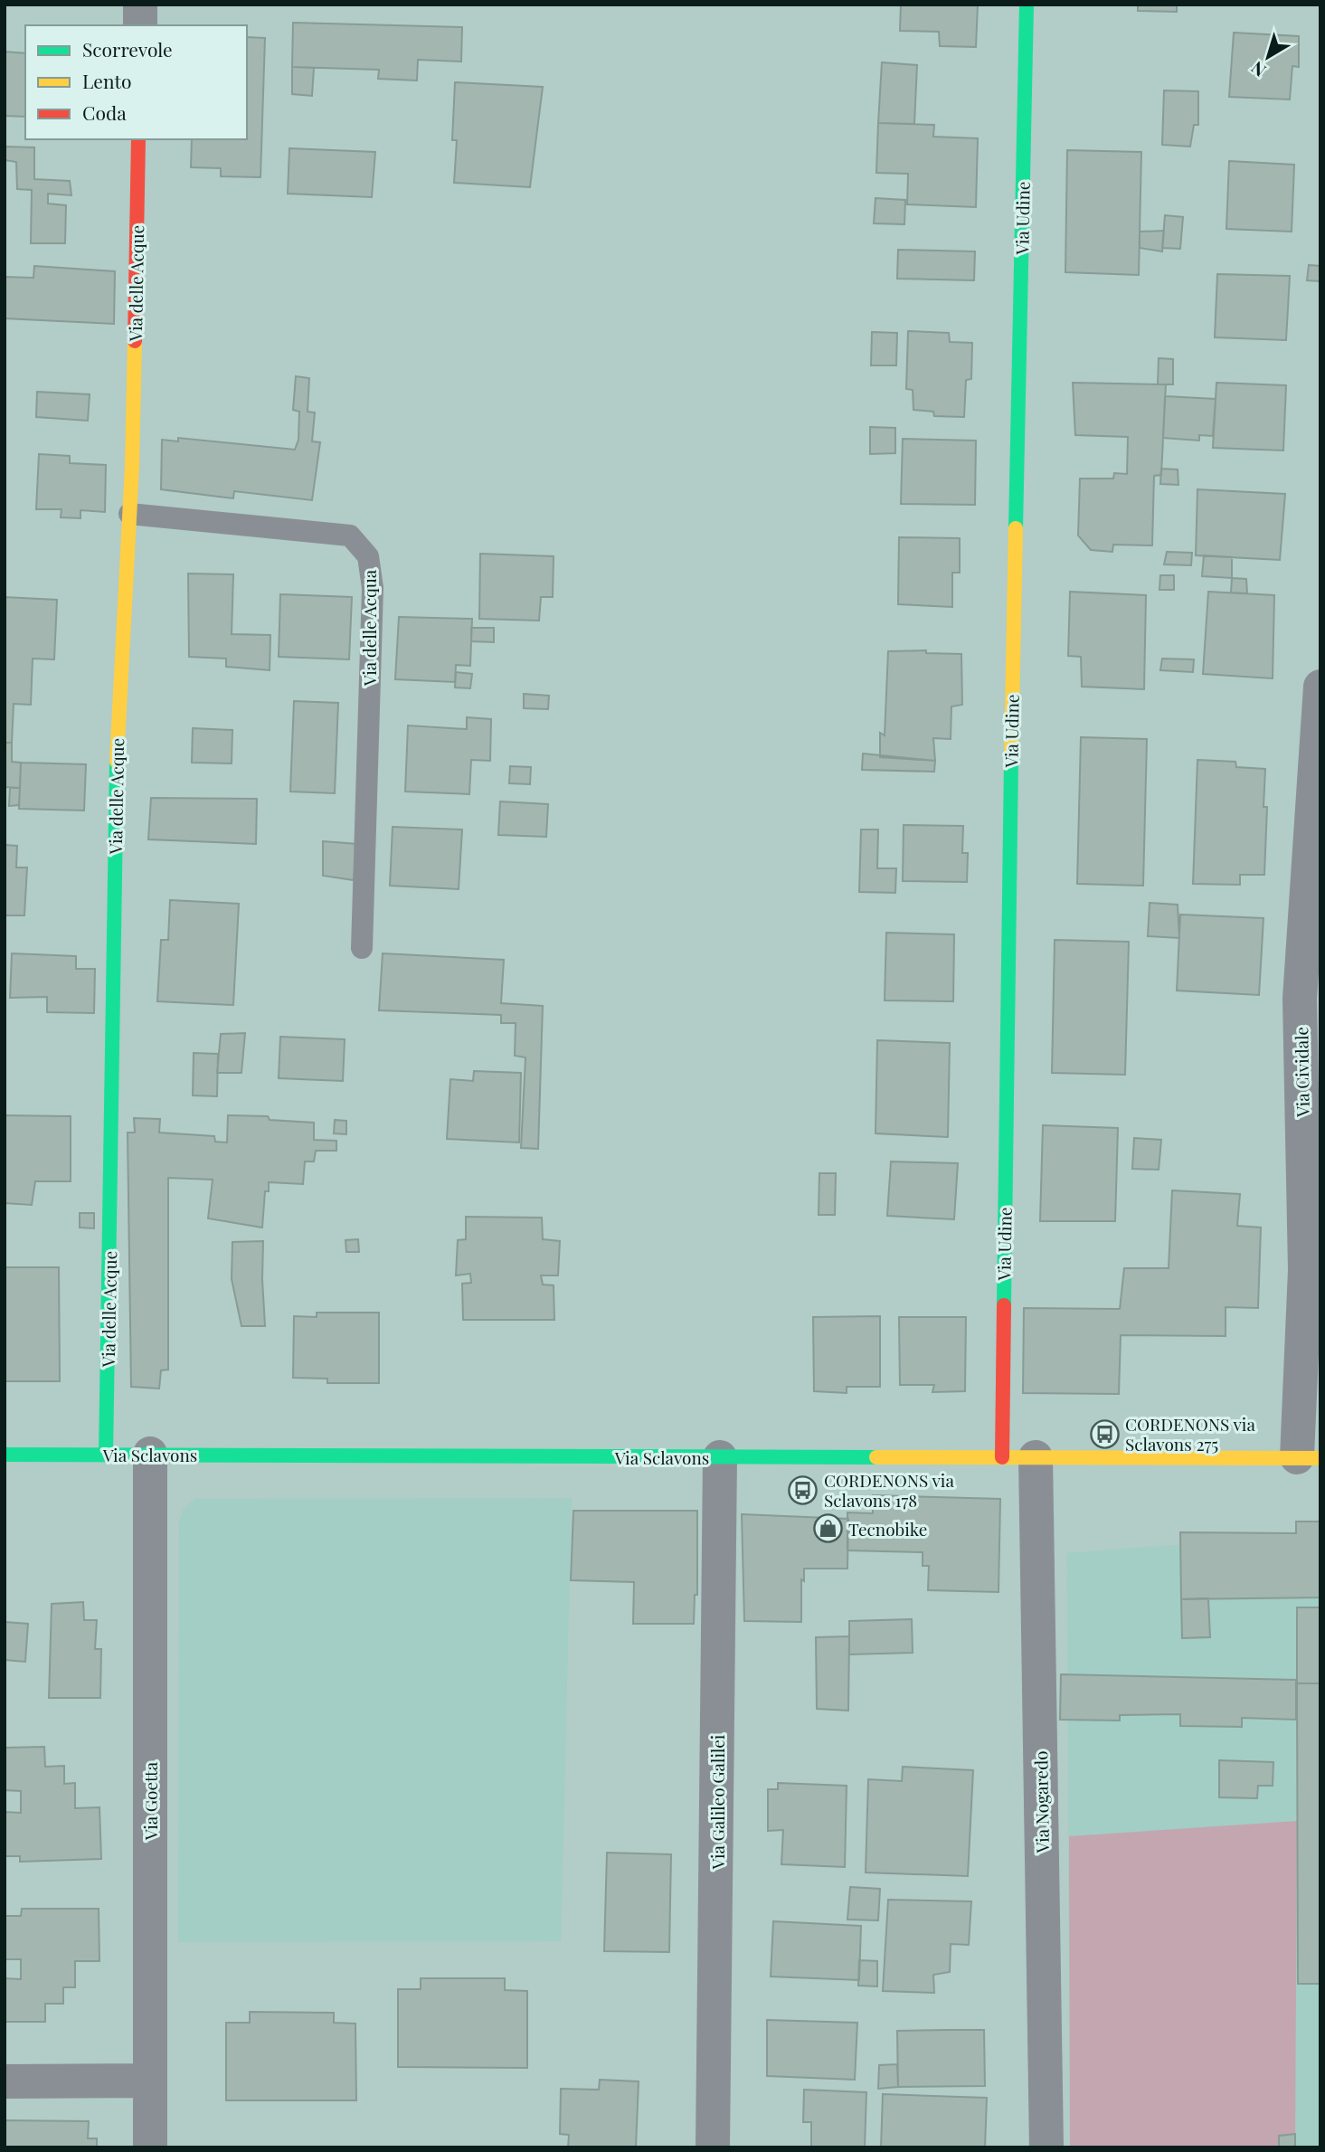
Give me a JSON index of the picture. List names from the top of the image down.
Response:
{
  "streets": {
    "street": [
      "Via Udine",
      "Via delle Acque",
      "Via Cividale",
      "Via Sclavons",
      "Via Goetta",
      "Via Galileo Galilei",
      "Via Nogaredo"
    ],
    "lane": ["Via delle Acqua"]
  },
  "crossings": [
    ["Via Udine", "Via Sclavons"],
    ["Via Udine", "Via Nogaredo"],
    ["Via delle Acque", "Via delle Acqua"],
    ["Via delle Acque", "Via Sclavons"],
    ["Via Cividale", "Via Sclavons"],
    ["Via Sclavons", "Via Goetta"],
    ["Via Sclavons", "Via Galileo Galilei"],
    ["Via Sclavons", "Via Nogaredo"]
  ],
  "places": {
    "bus stop": ["CORDENONS via Sclavons 275", "CORDENONS via Sclavons 178"],
    "shop": ["Tecnobike"]
  },
  "legend": ["Scorrevole", "Lento", "Coda"],
  "north": "bottom left"
}
